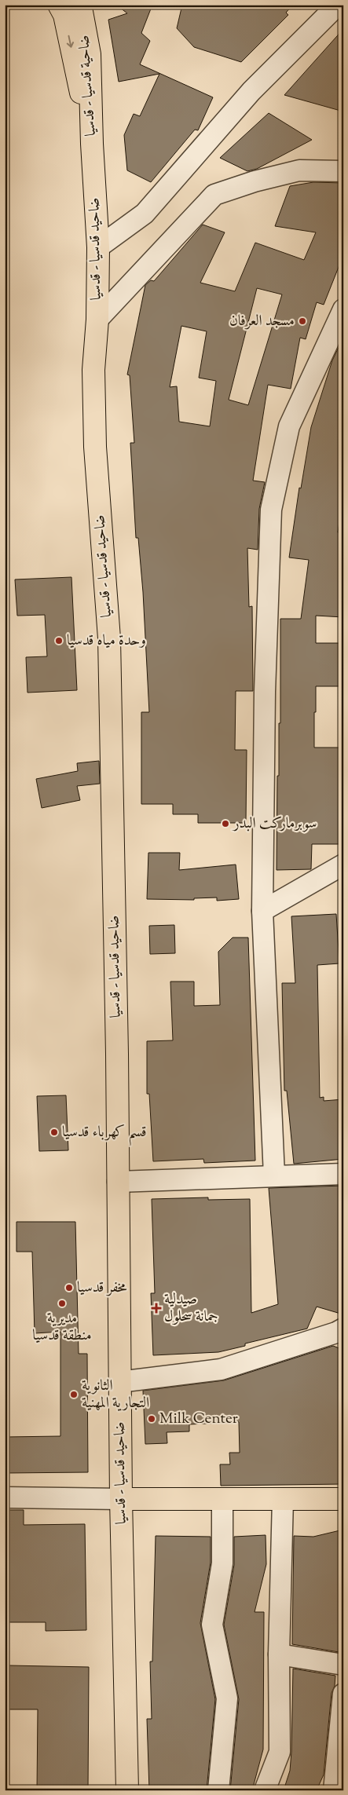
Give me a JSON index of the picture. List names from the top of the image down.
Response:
{
  "streets": {
    "main road": ["ضاحية قدسيا - قدسيا", "ضاحيد قدسيا - قدسيا"]
  },
  "crossings": [
    ["ضاحية قدسيا - قدسيا", "ضاحيد قدسيا - قدسيا"]
  ],
  "places": {
    "other": [
      "مسجد العرفان",
      "وحدة مياه قدسيا",
      "سوبرماركت البدر",
      "قسم كهرباء قدسيا",
      "مخفر قدسيا",
      "مديرية منطقة قدسيا",
      "الثانوية التجارية المهنية",
      "Milk Center"
    ],
    "health": ["صيدلية جمانة سحلول"]
  }
}
